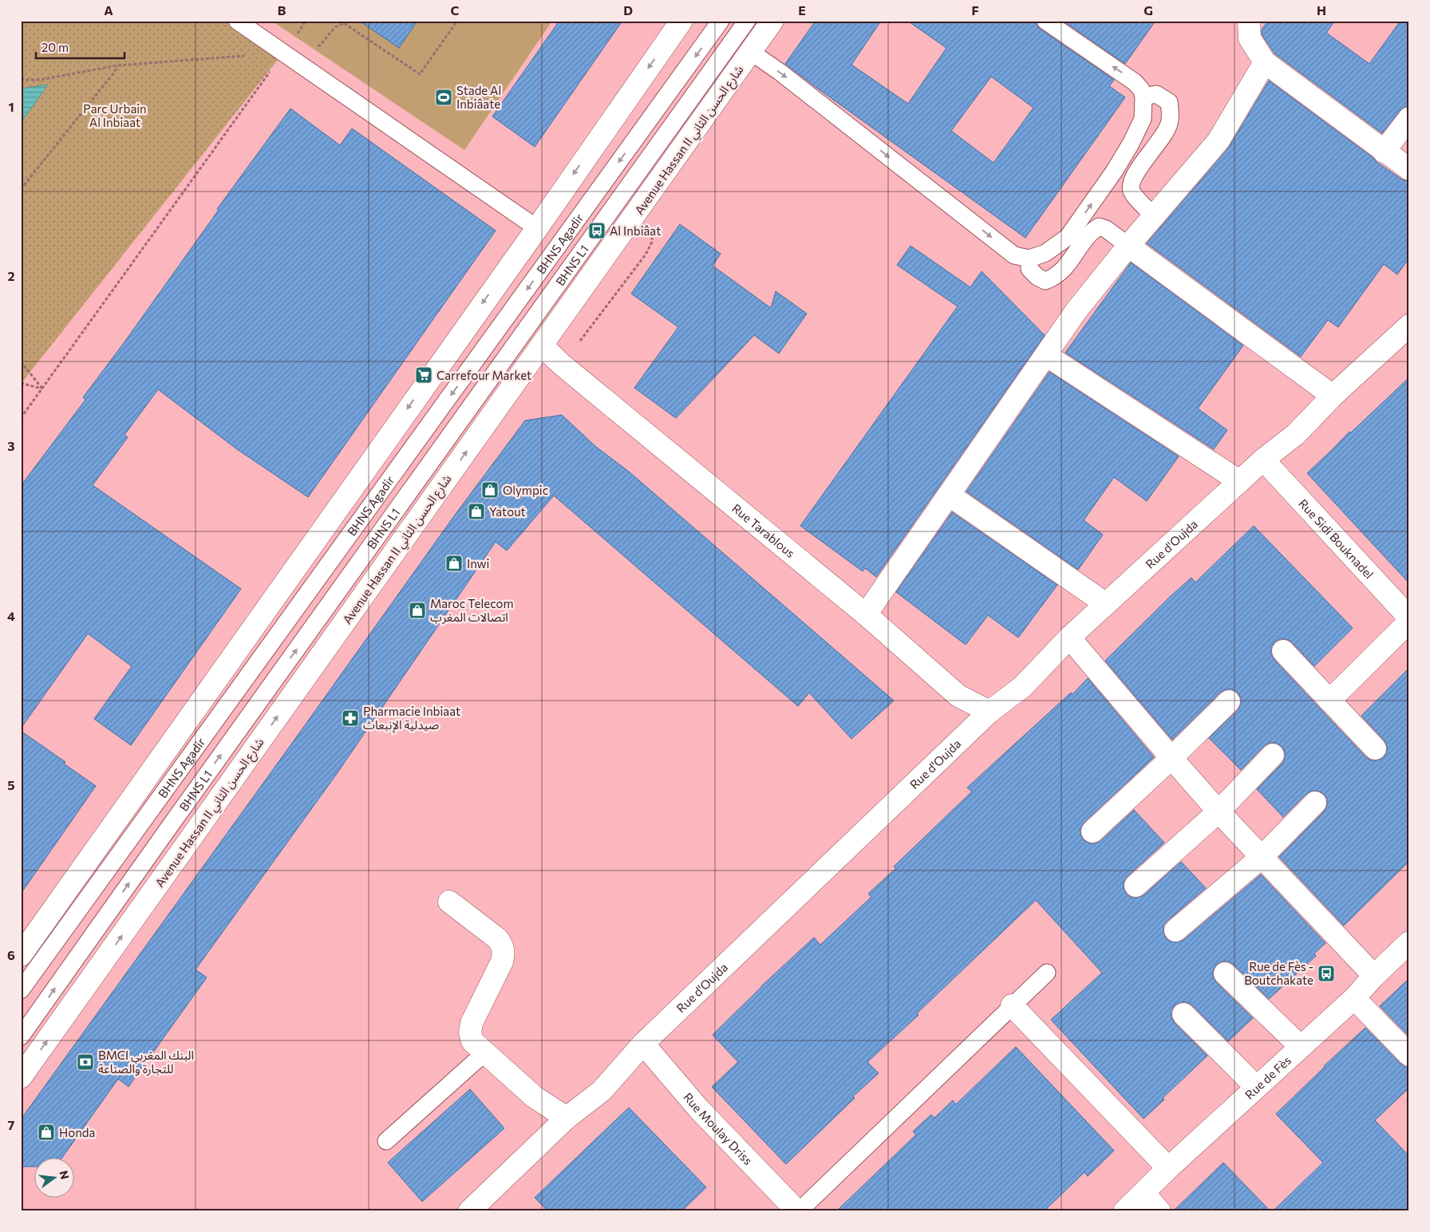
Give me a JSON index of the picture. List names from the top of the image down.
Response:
{
  "streets": {
    "street": [
      "Avenue Hassan II شارع الحسن الثاني",
      "Rue Tarablous",
      "Rue Sidi Bouknadel",
      "Rue d'Oujda",
      "Rue de Fès",
      "Rue Moulay Driss"
    ],
    "lane": ["BHNS Agadir", "BHNS L1"]
  },
  "crossings": [
    ["Avenue Hassan II شارع الحسن الثاني", "Rue Tarablous"],
    ["Rue Tarablous", "Rue d'Oujda"],
    ["Rue Sidi Bouknadel", "Rue d'Oujda"],
    ["Rue d'Oujda", "Rue Moulay Driss"]
  ],
  "one_way": ["BHNS Agadir", "BHNS L1"],
  "parks": ["Parc Urbain Al Inbiaat"],
  "places": {
    "sports": ["Stade Al Inbiâate"],
    "bus stop": ["Al Inbiâat", "Rue de Fès - Boutchakate"],
    "supermarket": ["Carrefour Market"],
    "shop": [
      "Olympic",
      "Yatout",
      "Inwi",
      "Maroc Telecom اتصالات المغرب",
      "Honda"
    ],
    "pharmacy": ["Pharmacie Inbiaat صيدلية الإنبعاث"],
    "bank": ["BMCI البنك المغربي للتجارة والصناعة"]
  },
  "scale_bar": "20 m",
  "north": "right",
  "grid": {
    "columns": [
      "A",
      "B",
      "C",
      "D",
      "E",
      "F",
      "G",
      "H"
    ],
    "rows": [
      "1",
      "2",
      "3",
      "4",
      "5",
      "6",
      "7"
    ]
  }
}
